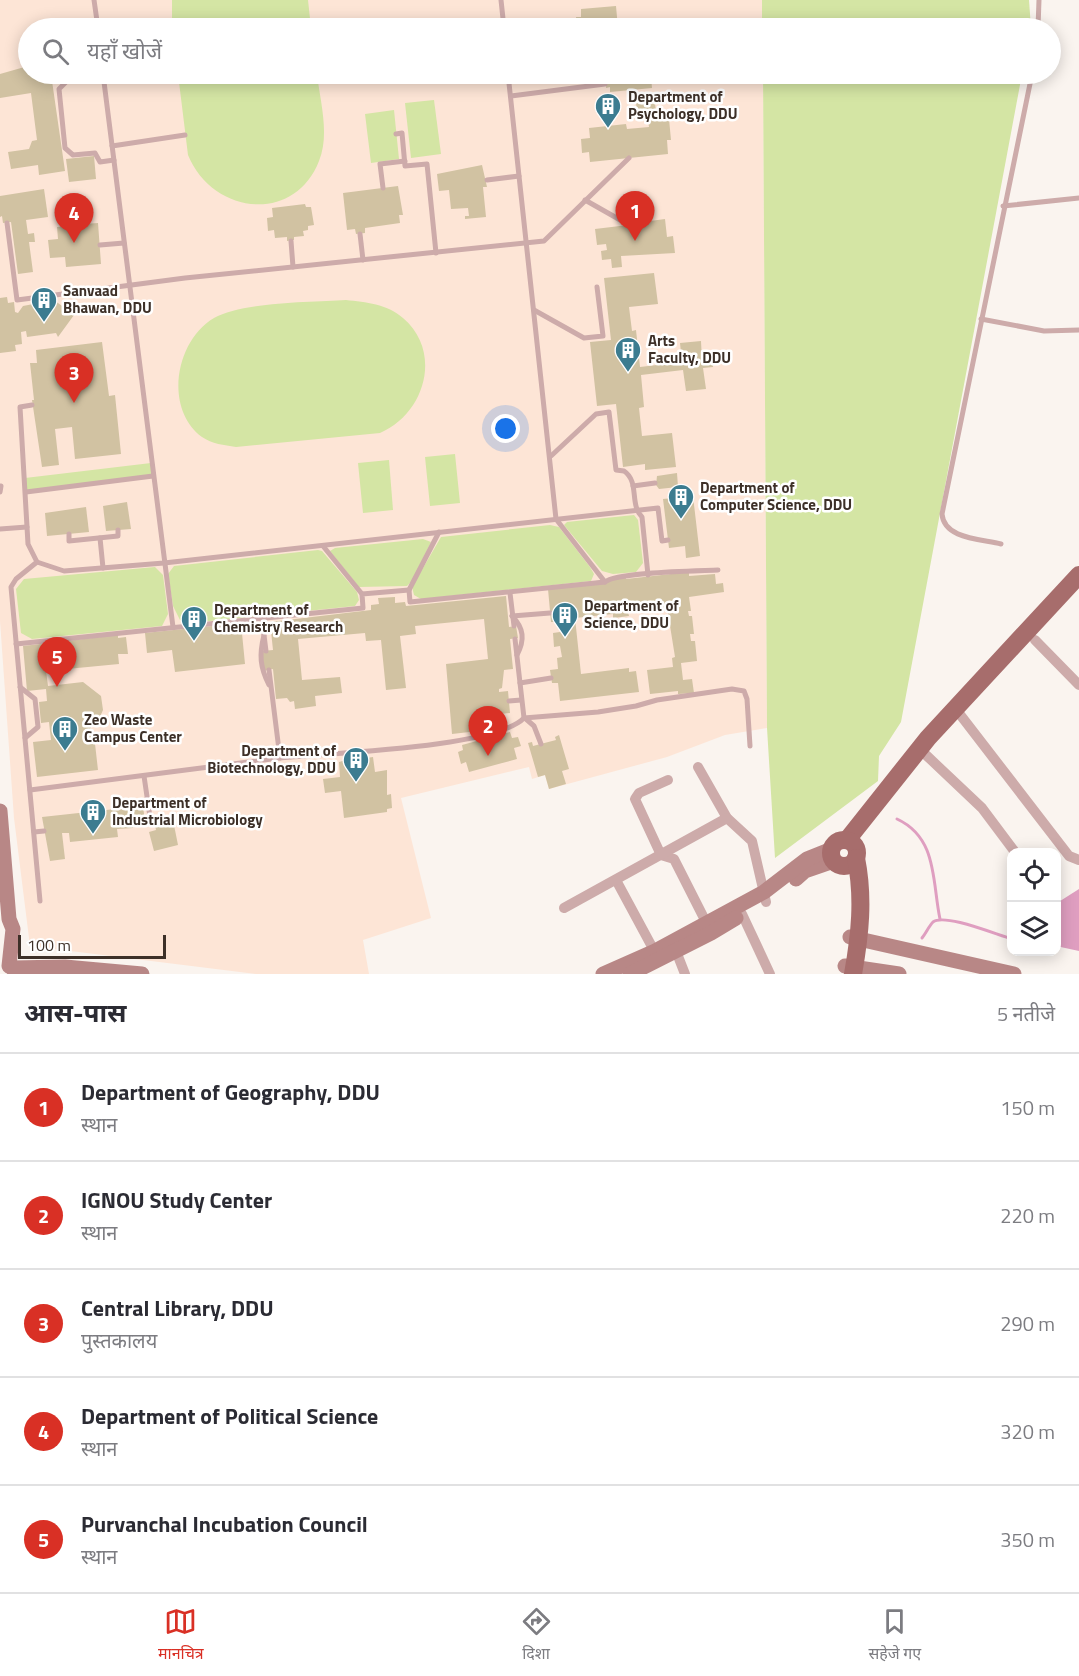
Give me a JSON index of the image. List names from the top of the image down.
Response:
{
  "places": {
    "building": [
      "Department of Psychology, DDU",
      "Sanvaad Bhawan, DDU",
      "Arts Faculty, DDU",
      "Department of Computer Science, DDU",
      "Department of Science, DDU",
      "Department of Chemistry Research",
      "Zeo Waste Campus Center",
      "Department of Biotechnology, DDU",
      "Department of Industrial Microbiology"
    ]
  },
  "scale_bar": "100 m",
  "page": {
    "search": "यहाँ खोजें",
    "pins": [
      "1",
      "4",
      "3",
      "5",
      "2"
    ],
    "scale": "100 m",
    "heading": ["आस-पास", "5 नतीजे"],
    "list": [
      {
        "mark": "1",
        "name": "Department of Geography, DDU",
        "note": "स्थान",
        "value": "150 m"
      },
      {
        "mark": "2",
        "name": "IGNOU Study Center",
        "note": "स्थान",
        "value": "220 m"
      },
      {
        "mark": "3",
        "name": "Central Library, DDU",
        "note": "पुस्तकालय",
        "value": "290 m"
      },
      {
        "mark": "4",
        "name": "Department of Political Science",
        "note": "स्थान",
        "value": "320 m"
      },
      {
        "mark": "5",
        "name": "Purvanchal Incubation Council",
        "note": "स्थान",
        "value": "350 m"
      }
    ],
    "nav": ["मानचित्र", "दिशा", "सहेजे गए"]
  }
}
